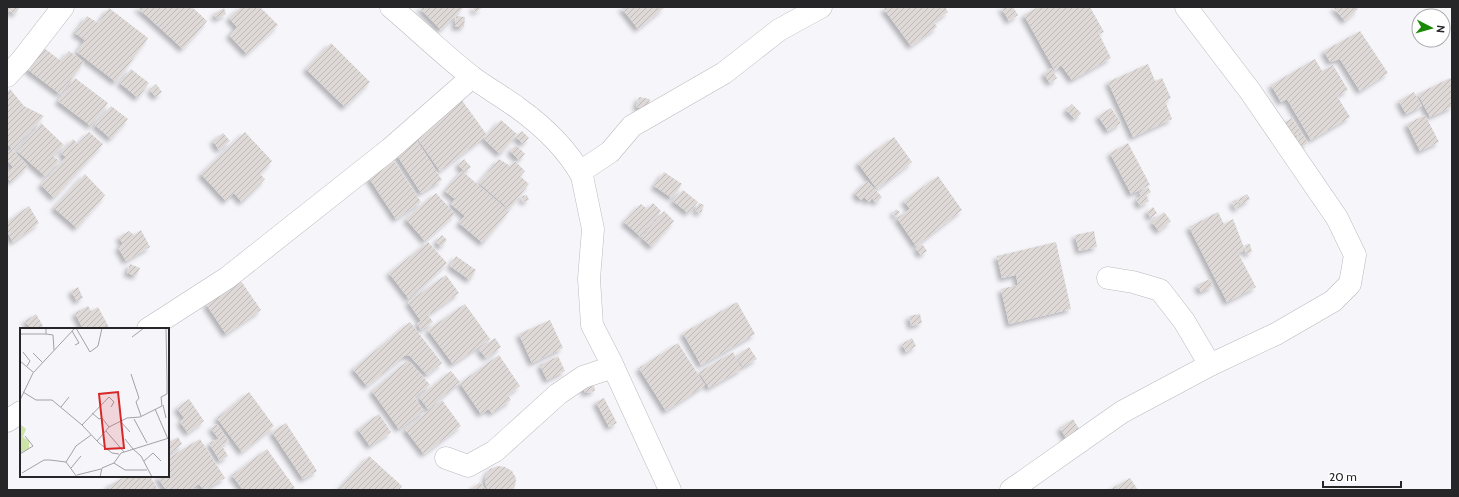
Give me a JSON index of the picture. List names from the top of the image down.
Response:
{
  "scale_bar": "20 m",
  "north": "right"
}
